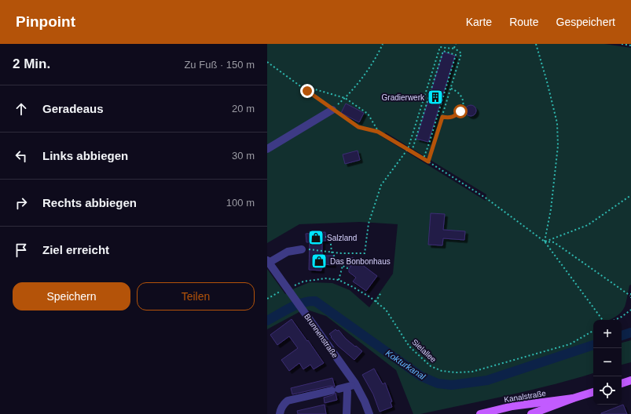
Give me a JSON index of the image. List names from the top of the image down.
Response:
{
  "streets": {
    "main road": ["Kanalstraße"],
    "street": ["Brunnenstraße"],
    "path": ["Sielallee"]
  },
  "crossings": [
    ["Brunnenstraße", "Sielallee"]
  ],
  "water": ["Kokturkanal"],
  "places": {
    "building": ["Gradierwerk"],
    "shop": ["Salzland", "Das Bonbonhaus"]
  },
  "page": {
    "header": "Pinpoint",
    "nav": ["Karte", "Route", "Gespeichert"],
    "heading": ["2 Min.", "Zu Fuß · 150 m"],
    "list": [
      ["Geradeaus", "20 m"],
      ["Links abbiegen", "30 m"],
      ["Rechts abbiegen", "100 m"],
      "Ziel erreicht"
    ],
    "buttons": ["Speichern", "Teilen"],
    "map_buttons": ["+", "−"]
  }
}
